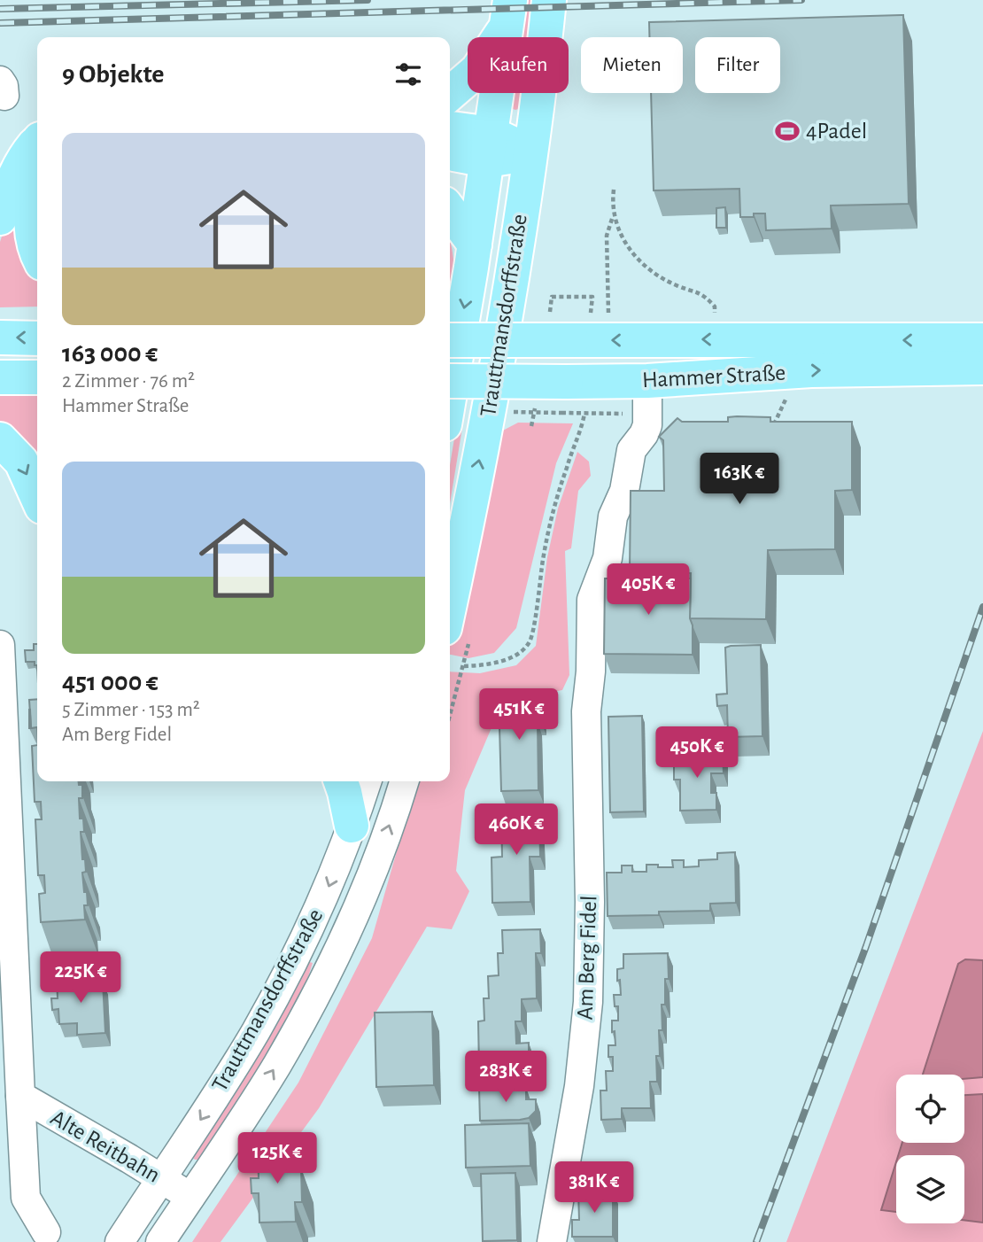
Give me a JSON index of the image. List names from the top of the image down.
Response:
{
  "streets": {
    "main road": ["Trauttmansdorffstraße", "Hammer Straße"],
    "street": ["Am Berg Fidel", "Alte Reitbahn"]
  },
  "crossings": [
    ["Trauttmansdorffstraße", "Alte Reitbahn"],
    ["Hammer Straße", "Am Berg Fidel"]
  ],
  "places": {
    "sports": ["4Padel"]
  },
  "page": {
    "chip": ["Kaufen", "Mieten", "Filter"],
    "heading": "9 Objekte",
    "list": [
      {
        "name": "163 000 €",
        "note": "2 Zimmer · 76 m² · Hammer Straße"
      },
      {
        "name": "451 000 €",
        "note": "5 Zimmer · 153 m² · Am Berg Fidel"
      }
    ],
    "price": [
      "163K €",
      "405K €",
      "451K €",
      "450K €",
      "460K €",
      "225K €",
      "283K €",
      "125K €",
      "381K €"
    ]
  }
}
